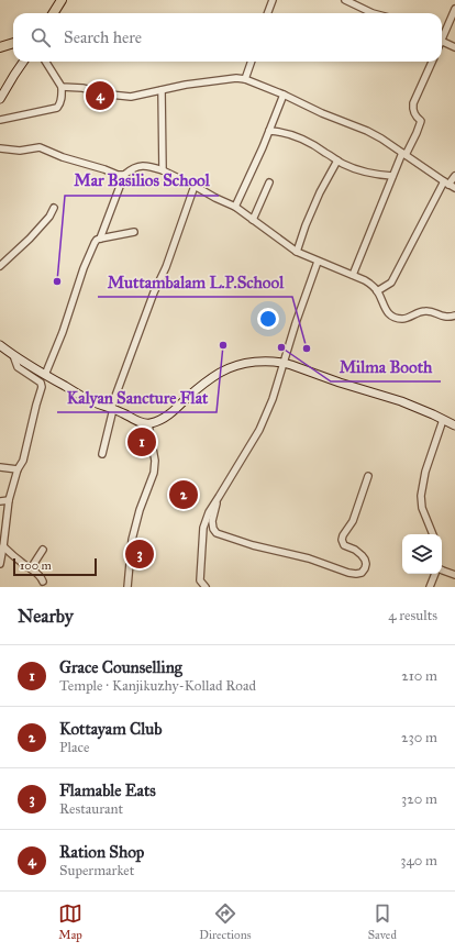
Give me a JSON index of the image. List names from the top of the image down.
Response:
{
  "places": [
    "Mar Basilios School",
    "Kalyan Sancture Flat",
    "Milma Booth",
    "Muttambalam L.P.School"
  ],
  "scale_bar": "100 m",
  "page": {
    "search": "Search here",
    "pins": [
      "4",
      "1",
      "2",
      "3"
    ],
    "scale": "100 m",
    "heading": ["Nearby", "4 results"],
    "list": [
      {
        "mark": "1",
        "name": "Grace Counselling",
        "note": "Temple · Kanjikuzhy-Kollad Road",
        "value": "210 m"
      },
      {
        "mark": "2",
        "name": "Kottayam Club",
        "note": "Place",
        "value": "230 m"
      },
      {
        "mark": "3",
        "name": "Flamable Eats",
        "note": "Restaurant",
        "value": "320 m"
      },
      {
        "mark": "4",
        "name": "Ration Shop",
        "note": "Supermarket",
        "value": "340 m"
      }
    ],
    "nav": ["Map", "Directions", "Saved"]
  }
}
